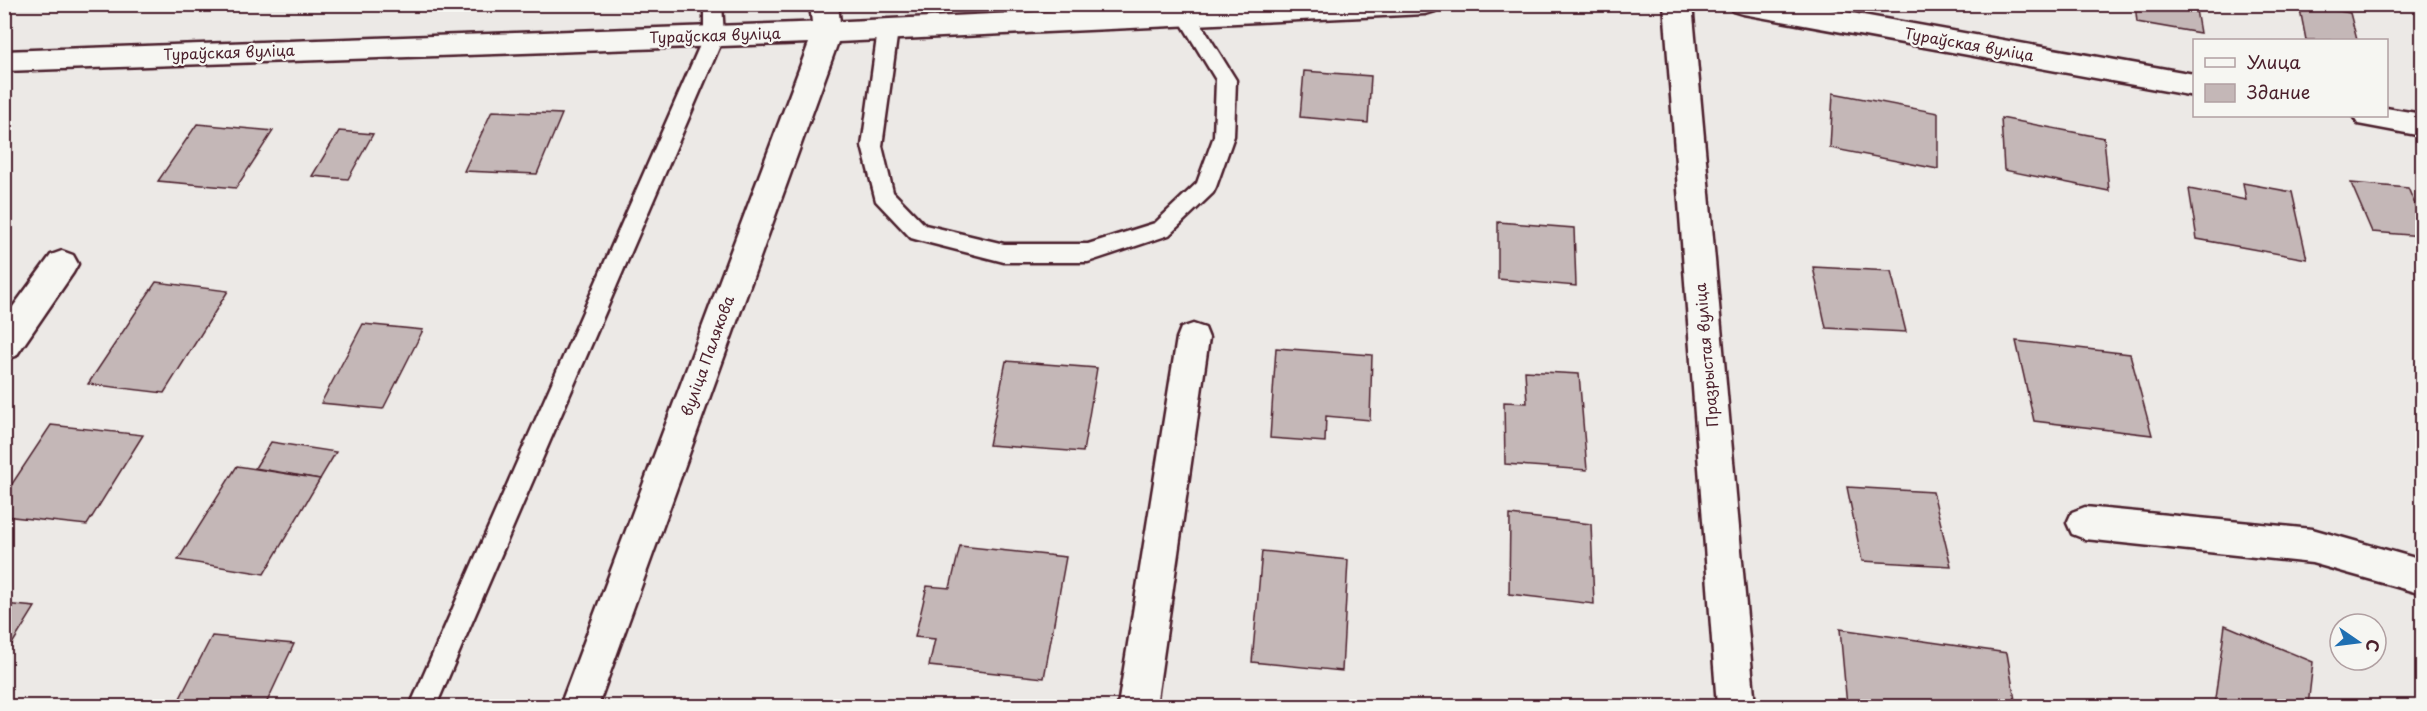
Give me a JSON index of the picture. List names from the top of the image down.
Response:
{
  "streets": {
    "street": ["Тураўская вуліца", "Празрыстая вуліца", "вуліца Палякова"]
  },
  "crossings": [
    ["Тураўская вуліца", "вуліца Палякова"]
  ],
  "legend": ["Улица", "Здание"],
  "north": "right"
}
